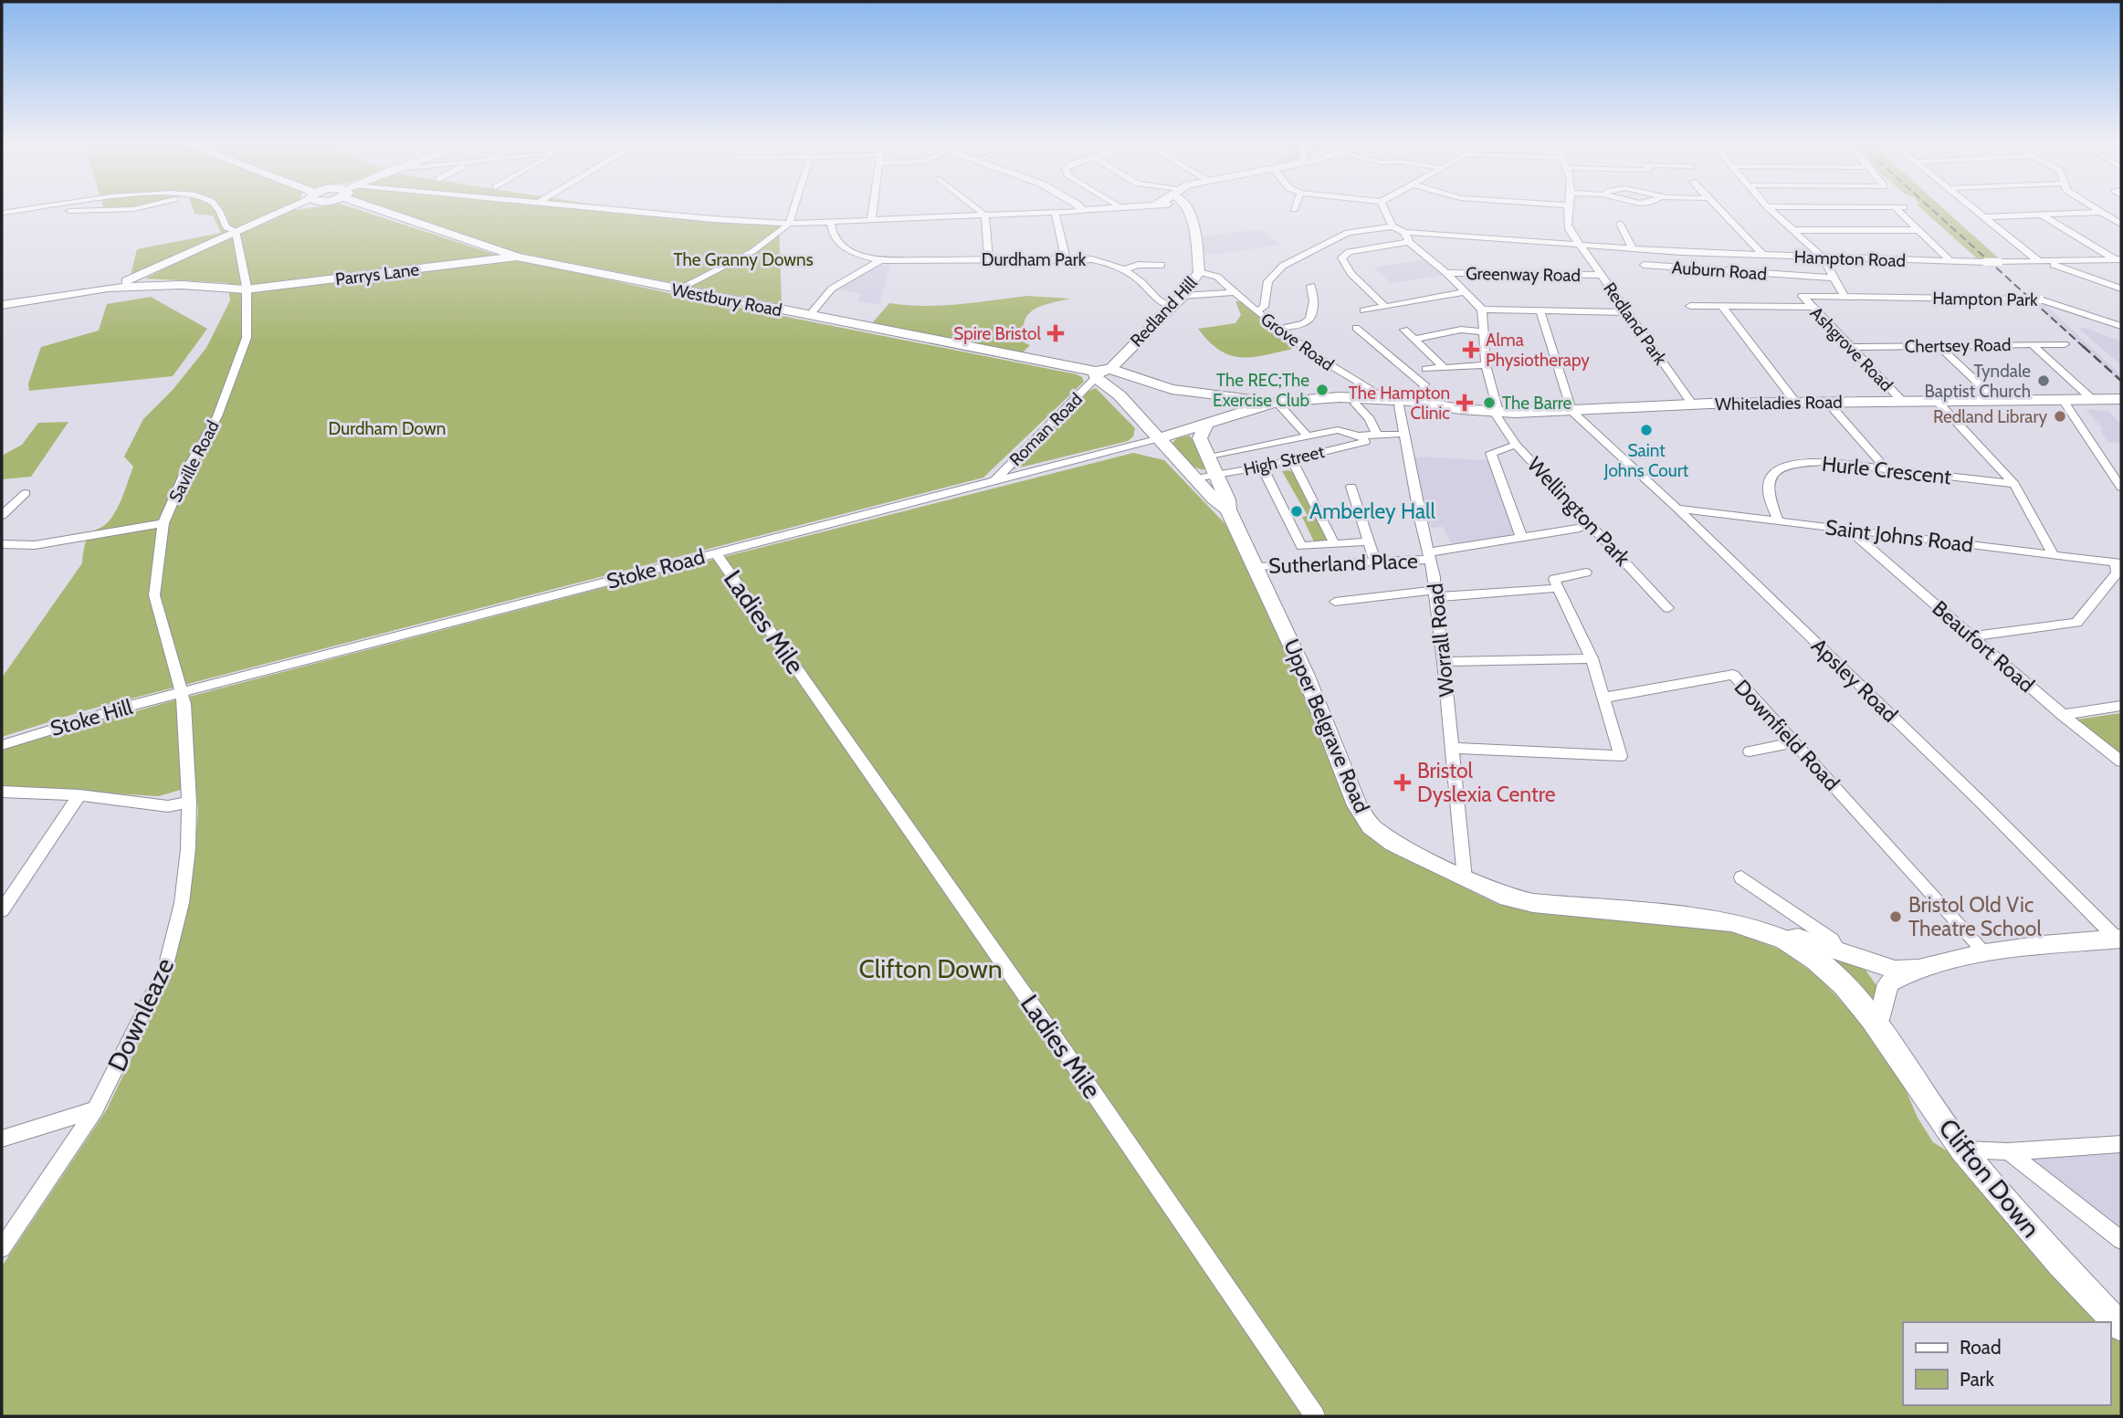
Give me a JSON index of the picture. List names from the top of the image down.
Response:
{
  "streets": {
    "main road": [
      "Parrys Lane",
      "Westbury Road",
      "Redland Hill",
      "Whiteladies Road",
      "Upper Belgrave Road",
      "Clifton Down"
    ],
    "street": [
      "Hampton Road",
      "Durdham Park",
      "Auburn Road",
      "Greenway Road",
      "Hampton Park",
      "Redland Park",
      "Grove Road",
      "Chertsey Road",
      "Ashgrove Road",
      "Roman Road",
      "High Street",
      "Saville Road",
      "Hurle Crescent",
      "Wellington Park",
      "Saint Johns Road",
      "Sutherland Place",
      "Stoke Road",
      "Ladies Mile",
      "Worrall Road",
      "Beaufort Road",
      "Apsley Road",
      "Stoke Hill",
      "Downfield Road",
      "Downleaze"
    ]
  },
  "crossings": [
    ["Hampton Road", "Redland Park"],
    ["Durdham Park", "Redland Hill"],
    ["Parrys Lane", "Westbury Road"],
    ["Parrys Lane", "Saville Road"],
    ["Greenway Road", "Redland Park"],
    ["Hampton Park", "Ashgrove Road"],
    ["Westbury Road", "Redland Hill"],
    ["Westbury Road", "Whiteladies Road"],
    ["Westbury Road", "Roman Road"],
    ["Westbury Road", "Upper Belgrave Road"],
    ["Redland Hill", "Grove Road"],
    ["Redland Hill", "Roman Road"],
    ["Redland Hill", "Upper Belgrave Road"],
    ["Redland Park", "Whiteladies Road"],
    ["Grove Road", "Whiteladies Road"],
    ["Grove Road", "Worrall Road"],
    ["Chertsey Road", "Ashgrove Road"],
    ["Ashgrove Road", "Whiteladies Road"],
    ["Whiteladies Road", "Wellington Park"],
    ["Whiteladies Road", "Stoke Road"],
    ["Whiteladies Road", "Worrall Road"],
    ["Whiteladies Road", "Apsley Road"],
    ["Whiteladies Road", "Upper Belgrave Road"],
    ["Roman Road", "Stoke Road"],
    ["Roman Road", "Upper Belgrave Road"],
    ["High Street", "Upper Belgrave Road"],
    ["Saville Road", "Stoke Road"],
    ["Saville Road", "Stoke Hill"],
    ["Saville Road", "Downleaze"],
    ["Hurle Crescent", "Saint Johns Road"],
    ["Wellington Park", "Sutherland Place"],
    ["Saint Johns Road", "Beaufort Road"],
    ["Saint Johns Road", "Apsley Road"],
    ["Sutherland Place", "Worrall Road"],
    ["Sutherland Place", "Upper Belgrave Road"],
    ["Stoke Road", "Ladies Mile"],
    ["Stoke Road", "Stoke Hill"],
    ["Stoke Road", "Upper Belgrave Road"],
    ["Stoke Road", "Downleaze"],
    ["Worrall Road", "Upper Belgrave Road"],
    ["Stoke Hill", "Downleaze"],
    ["Upper Belgrave Road", "Clifton Down"]
  ],
  "parks": ["The Granny Downs", "Durdham Down", "Clifton Down"],
  "places": {
    "health": [
      "Spire Bristol",
      "Alma Physiotherapy",
      "The Hampton Clinic",
      "Bristol Dyslexia Centre"
    ],
    "other": [
      "Tyndale Baptist Church",
      "The REC;The Exercise Club",
      "The Barre",
      "Redland Library",
      "Saint Johns Court",
      "Amberley Hall",
      "Bristol Old Vic Theatre School"
    ]
  },
  "legend": ["Road", "Park"]
}
